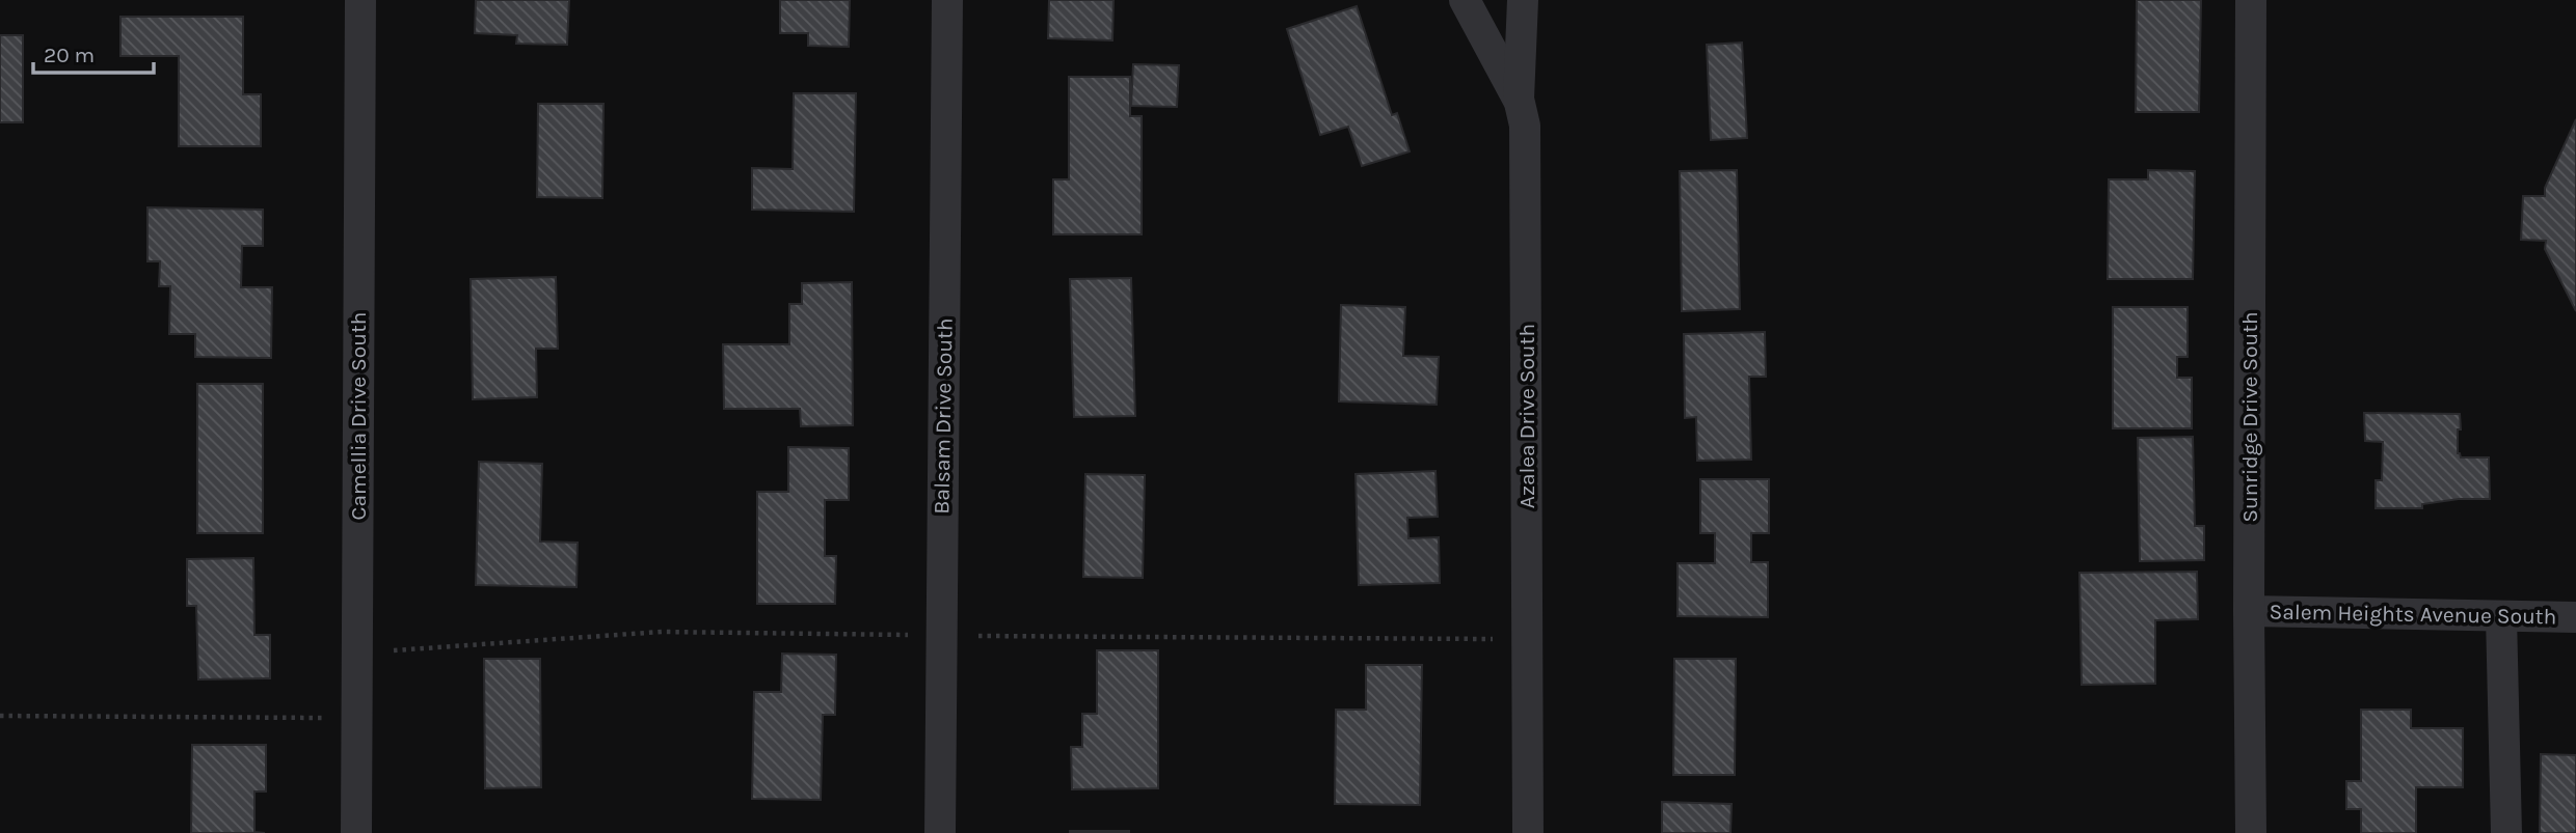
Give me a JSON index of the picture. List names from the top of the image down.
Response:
{
  "streets": {
    "street": [
      "Camellia Drive South",
      "Balsam Drive South",
      "Azalea Drive South",
      "Sunridge Drive South",
      "Salem Heights Avenue South"
    ]
  },
  "crossings": [
    ["Sunridge Drive South", "Salem Heights Avenue South"]
  ],
  "scale_bar": "20 m"
}
